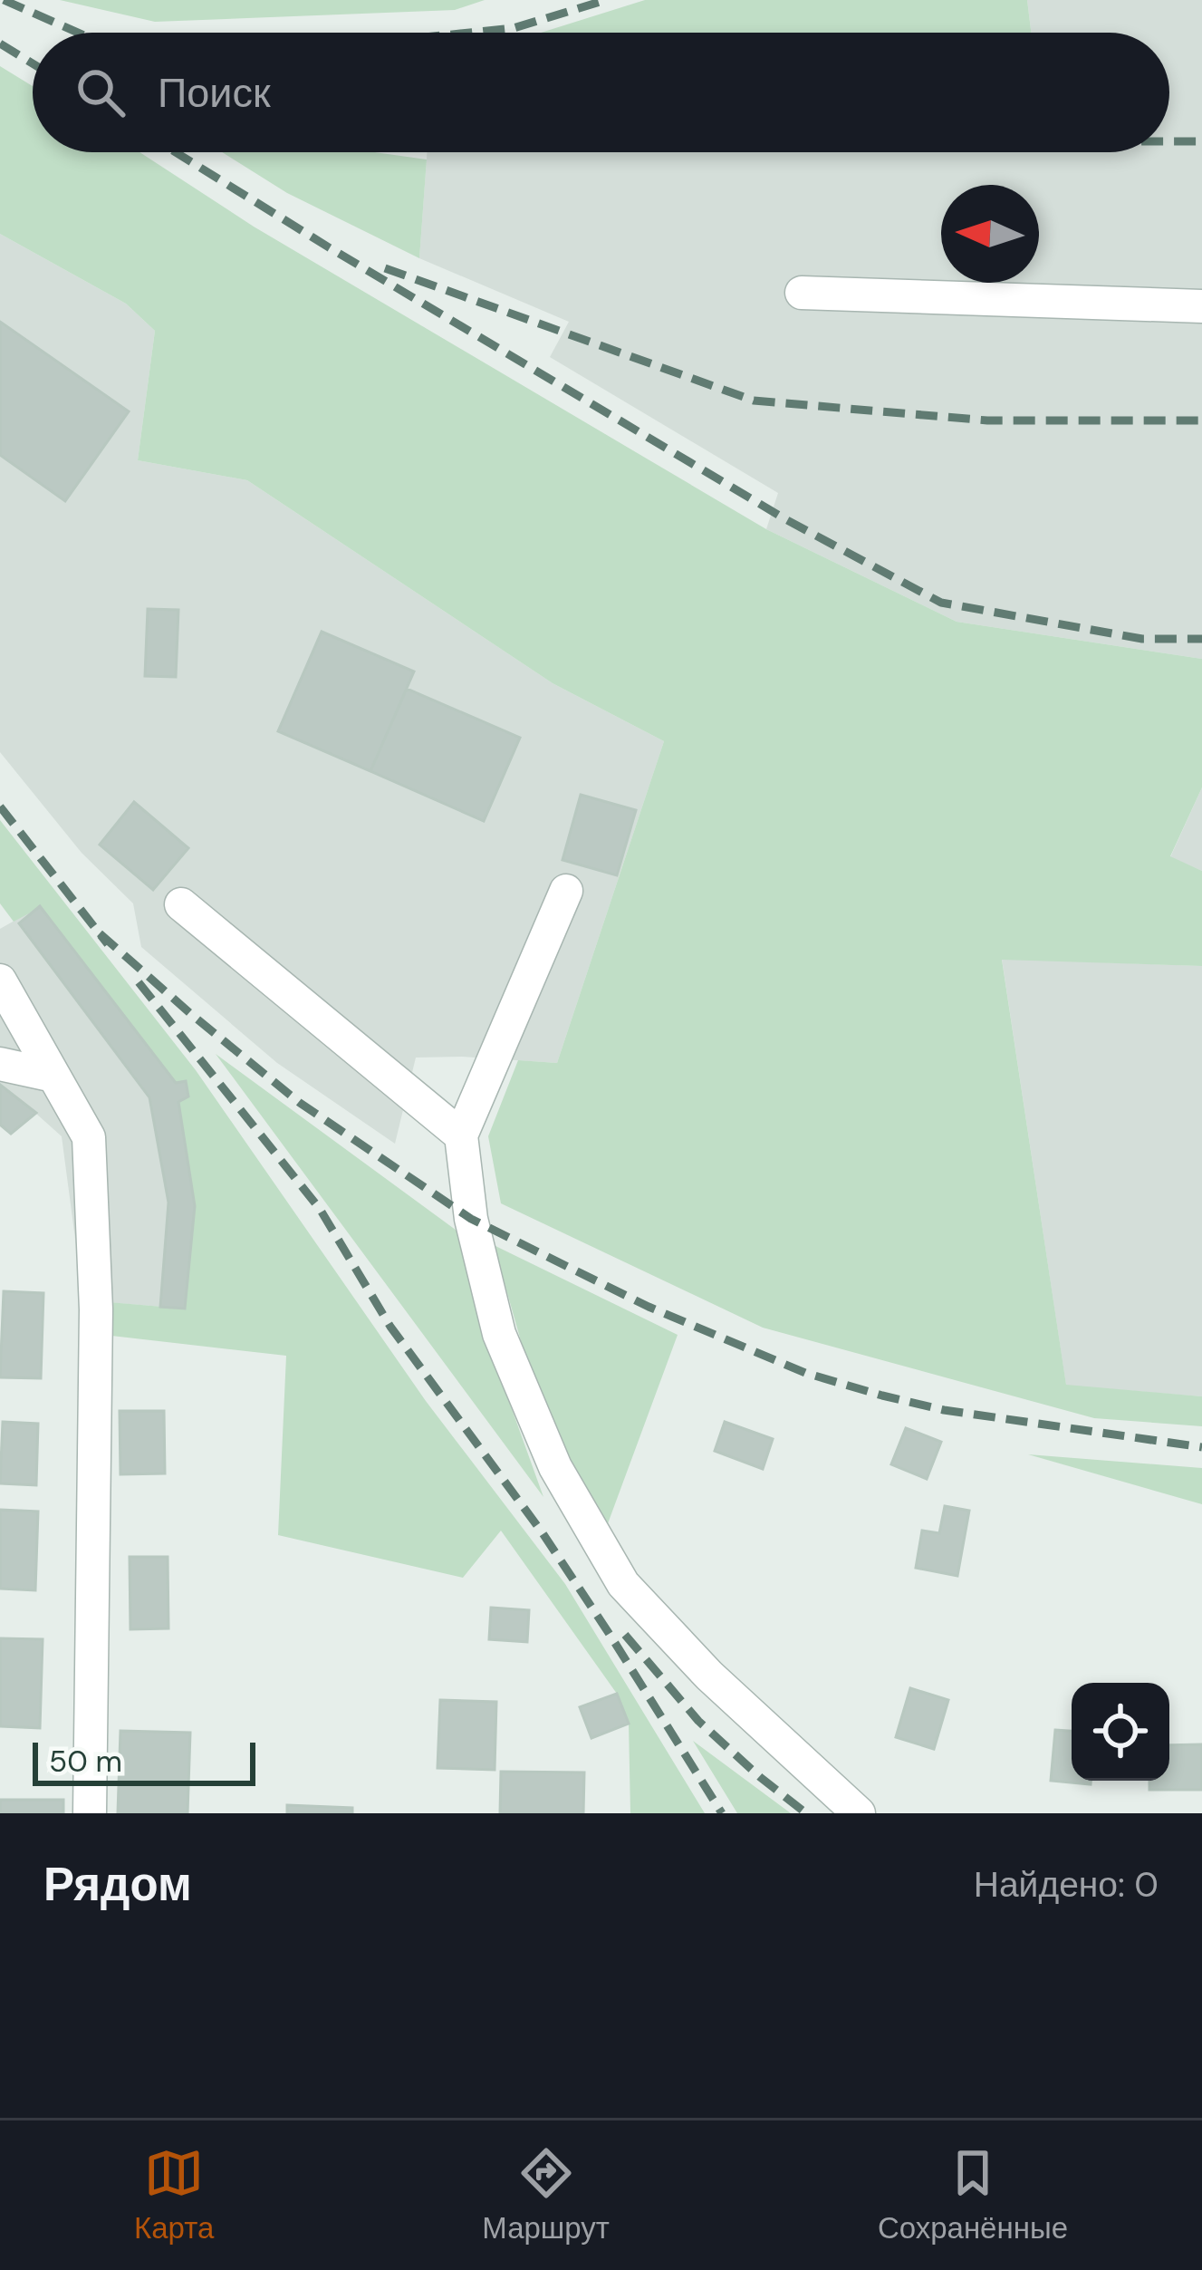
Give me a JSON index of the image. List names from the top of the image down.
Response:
{
  "scale_bar": "50 m",
  "north": "left",
  "page": {
    "search": "Поиск",
    "scale": "50 m",
    "heading": ["Рядом", "Найдено: 0"],
    "nav": ["Карта", "Маршрут", "Сохранённые"]
  }
}
